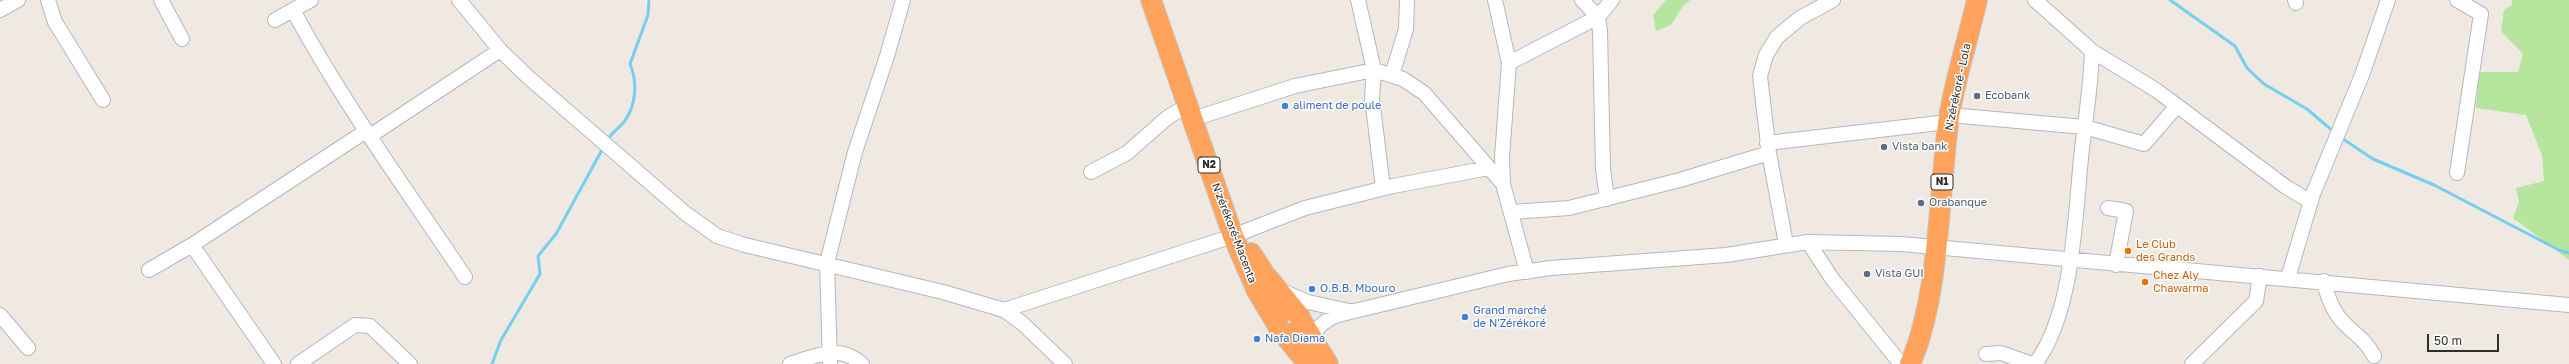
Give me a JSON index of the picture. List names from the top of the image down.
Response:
{
  "streets": {
    "highway": [
      "N'zérékoré - Lola",
      "N2",
      "N1",
      "N'zérékoré-Macenta"
    ]
  },
  "crossings": [
    ["N2", "N'zérékoré-Macenta"]
  ],
  "places": [
    "Ecobank",
    "aliment de poule",
    "Vista bank",
    "Orabanque",
    "Le Club des Grands",
    "Vista GUI",
    "Chez Aly Chawarma",
    "O.B.B. Mbouro",
    "Grand marché de N'Zérékoré",
    "Nafa Diama"
  ],
  "scale_bar": "50 m"
}
